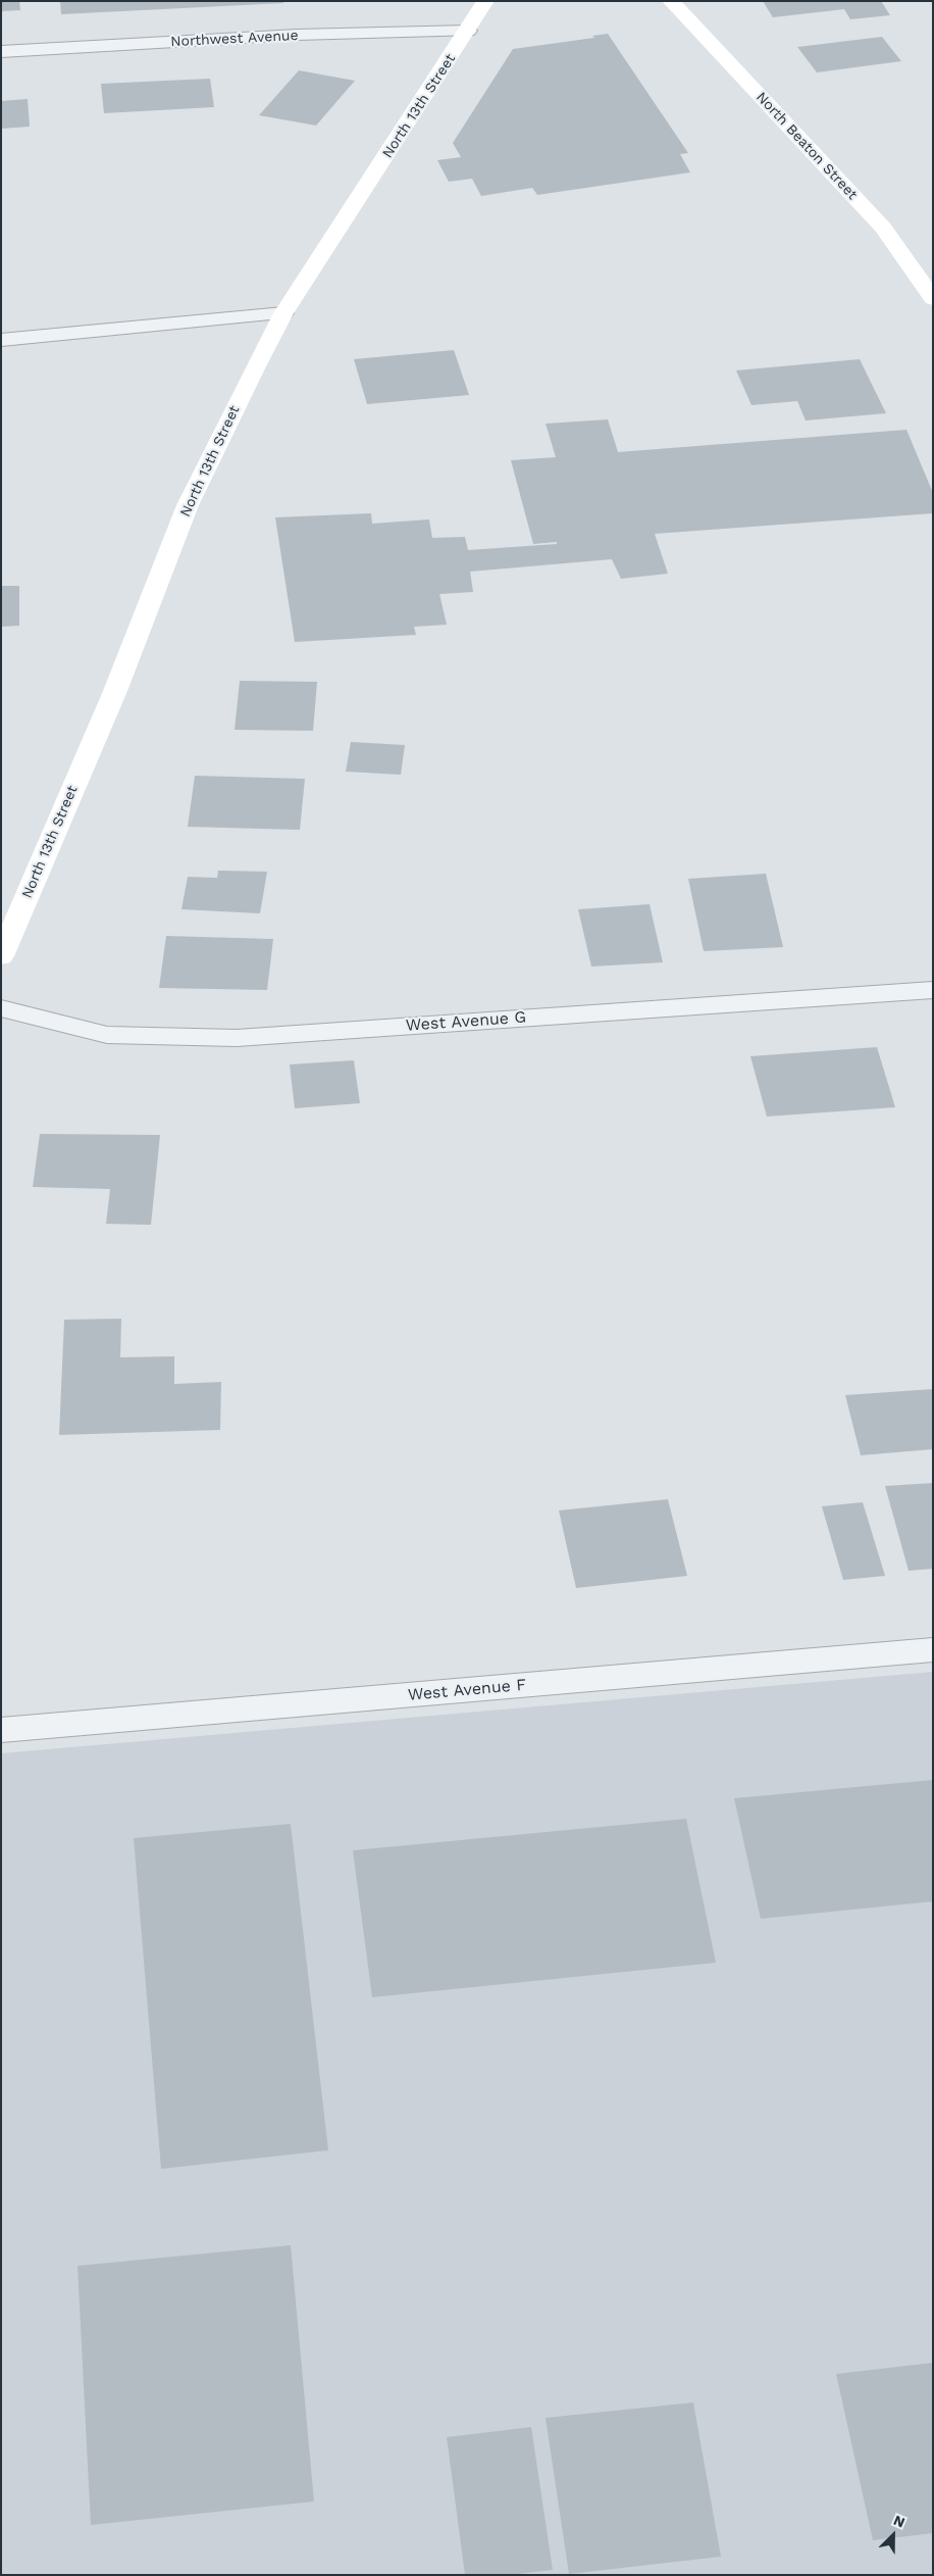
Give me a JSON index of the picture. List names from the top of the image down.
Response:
{
  "streets": {
    "street": [
      "Northwest Avenue",
      "North 13th Street",
      "North Beaton Street",
      "West Avenue G",
      "West Avenue F"
    ]
  },
  "crossings": [
    ["Northwest Avenue", "North 13th Street"]
  ],
  "north": "top right"
}
